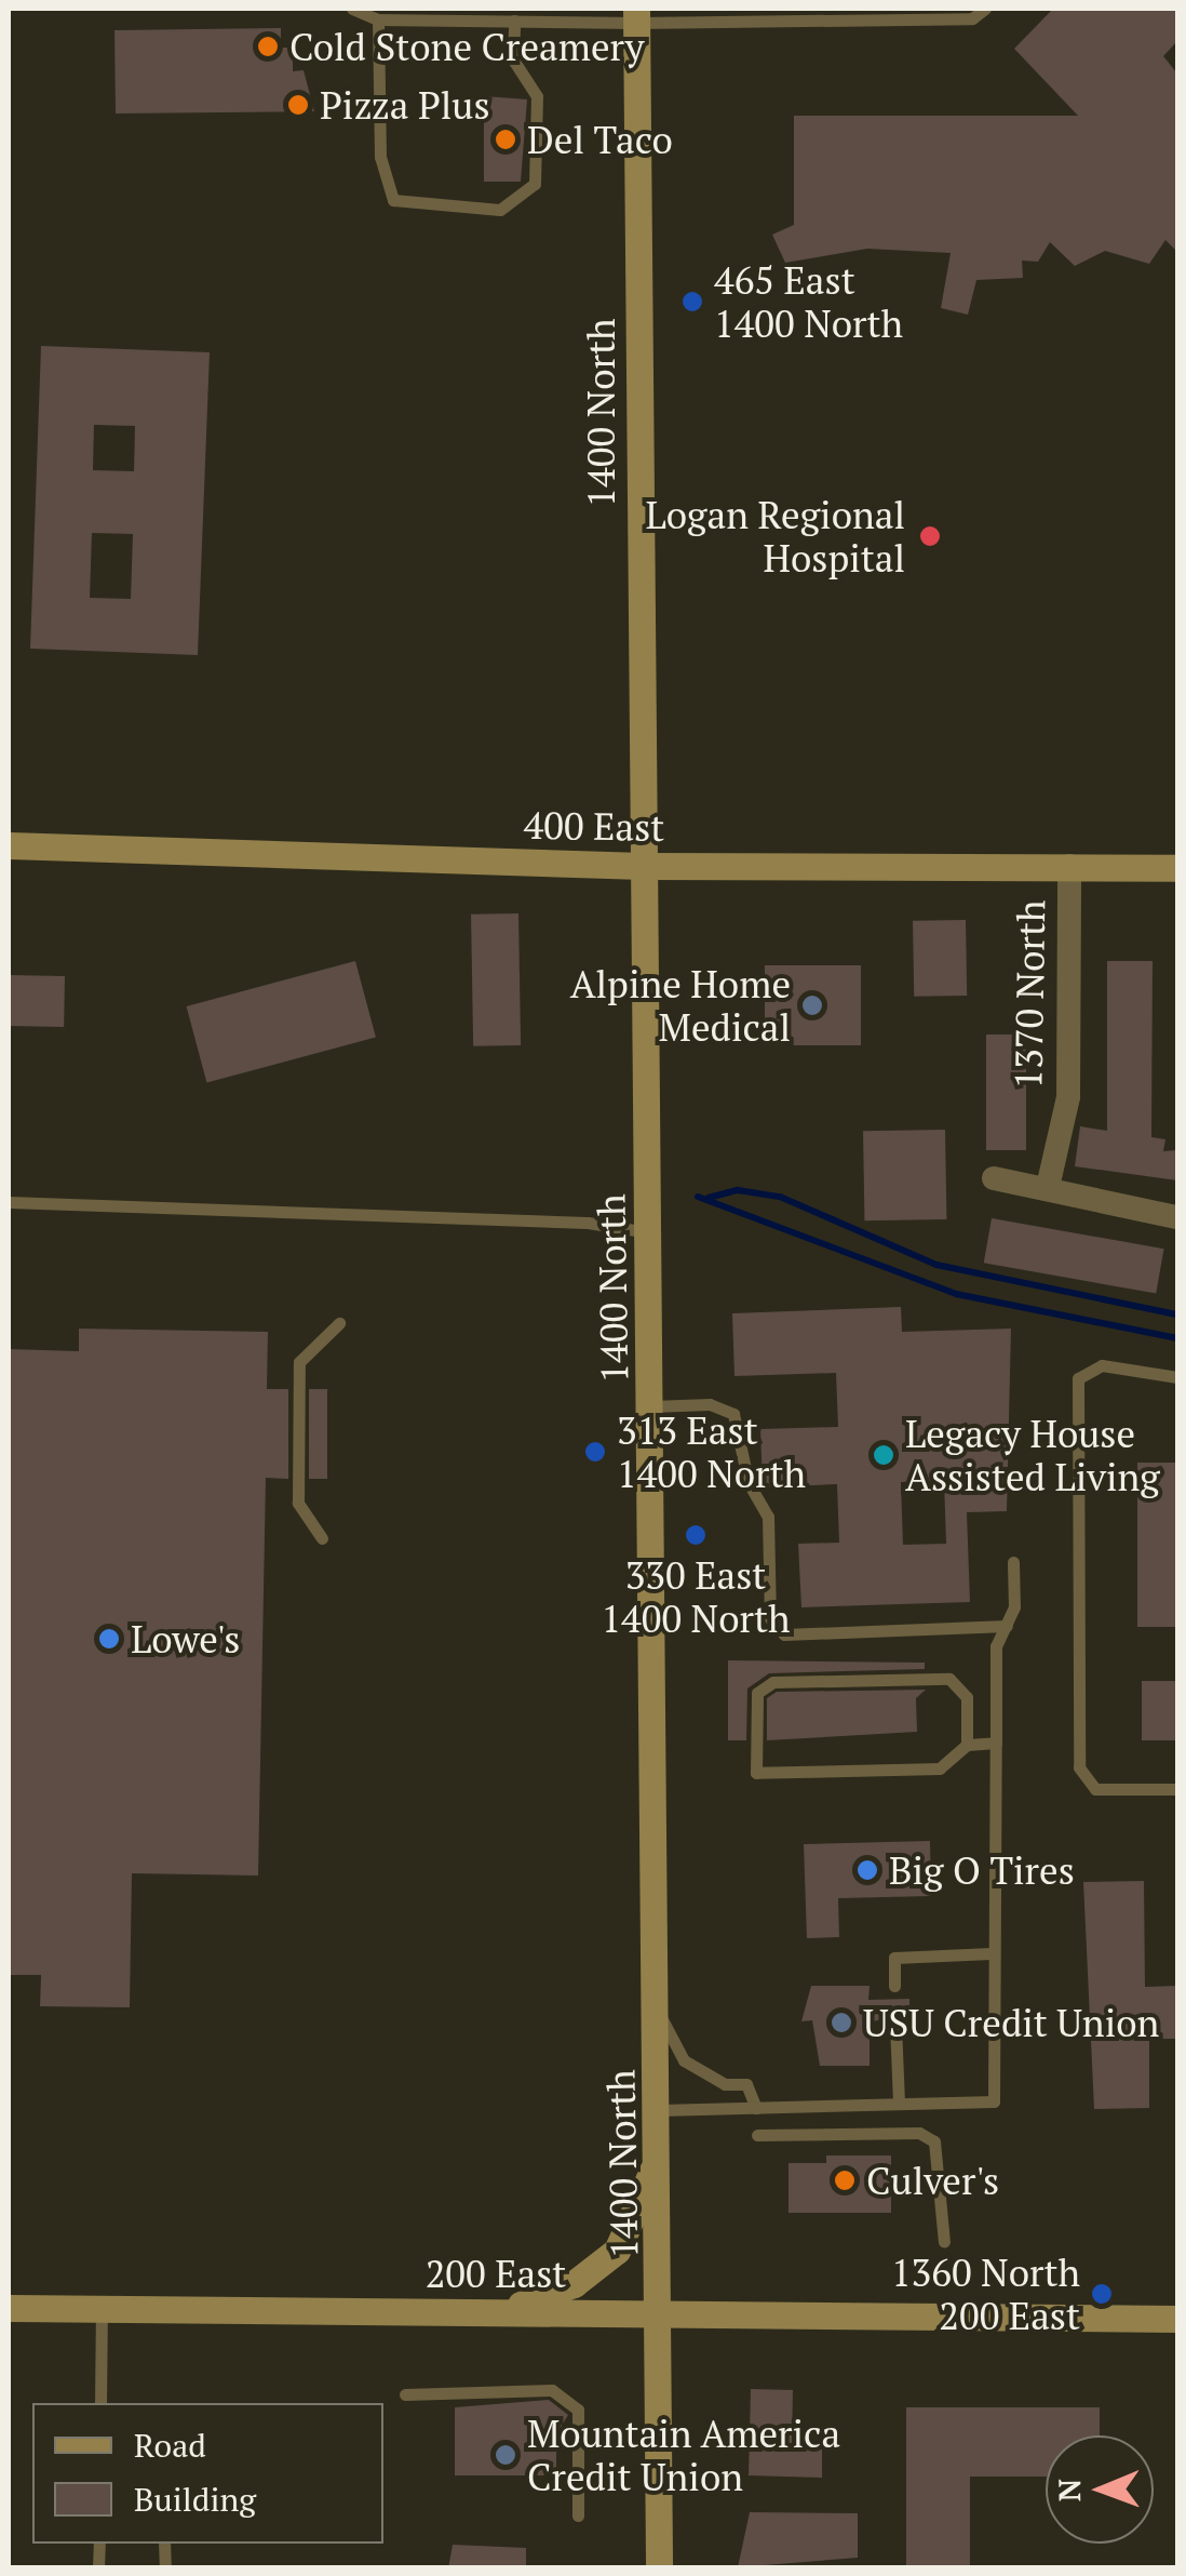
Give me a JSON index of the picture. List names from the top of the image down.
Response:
{
  "streets": {
    "main road": ["1400 North", "400 East", "200 East"],
    "street": ["1370 North"]
  },
  "crossings": [
    ["1400 North", "400 East"],
    ["1400 North", "200 East"],
    ["400 East", "1370 North"]
  ],
  "places": [
    "Cold Stone Creamery",
    "Pizza Plus",
    "Del Taco",
    "465 East 1400 North",
    "Logan Regional Hospital",
    "Alpine Home Medical",
    "313 East 1400 North",
    "Legacy House Assisted Living",
    "330 East 1400 North",
    "Lowe's",
    "Big O Tires",
    "USU Credit Union",
    "Culver's",
    "1360 North 200 East",
    "Mountain America Credit Union"
  ],
  "legend": ["Road", "Building"],
  "north": "left"
}
